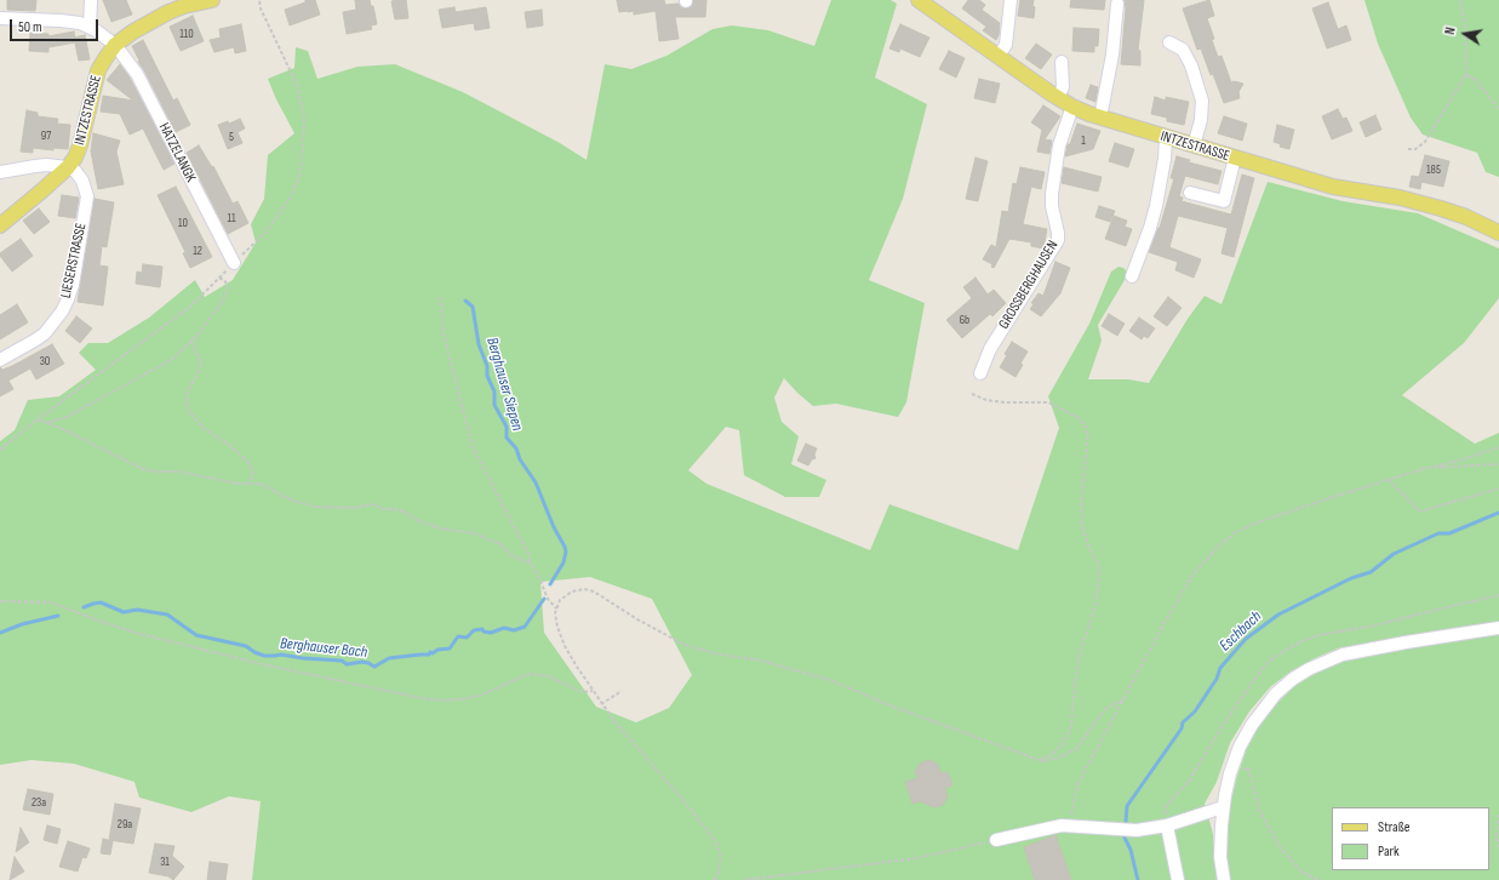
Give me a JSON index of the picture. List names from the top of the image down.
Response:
{
  "streets": {
    "main road": ["INTZESTRASSE"],
    "street": ["HATZELANGK", "LIESERSTRASSE", "GROSSBERGHAUSEN"]
  },
  "crossings": [
    ["INTZESTRASSE", "HATZELANGK"],
    ["INTZESTRASSE", "LIESERSTRASSE"],
    ["INTZESTRASSE", "GROSSBERGHAUSEN"]
  ],
  "water": ["Berghauser Siepen", "Eschbach", "Berghauser Bach"],
  "house_numbers": [
    "110",
    "97",
    "5",
    "1",
    "185",
    "11",
    "10",
    "12",
    "6b",
    "30",
    "23a",
    "29a",
    "31"
  ],
  "legend": ["Straße", "Park"],
  "scale_bar": "50 m",
  "north": "left"
}
